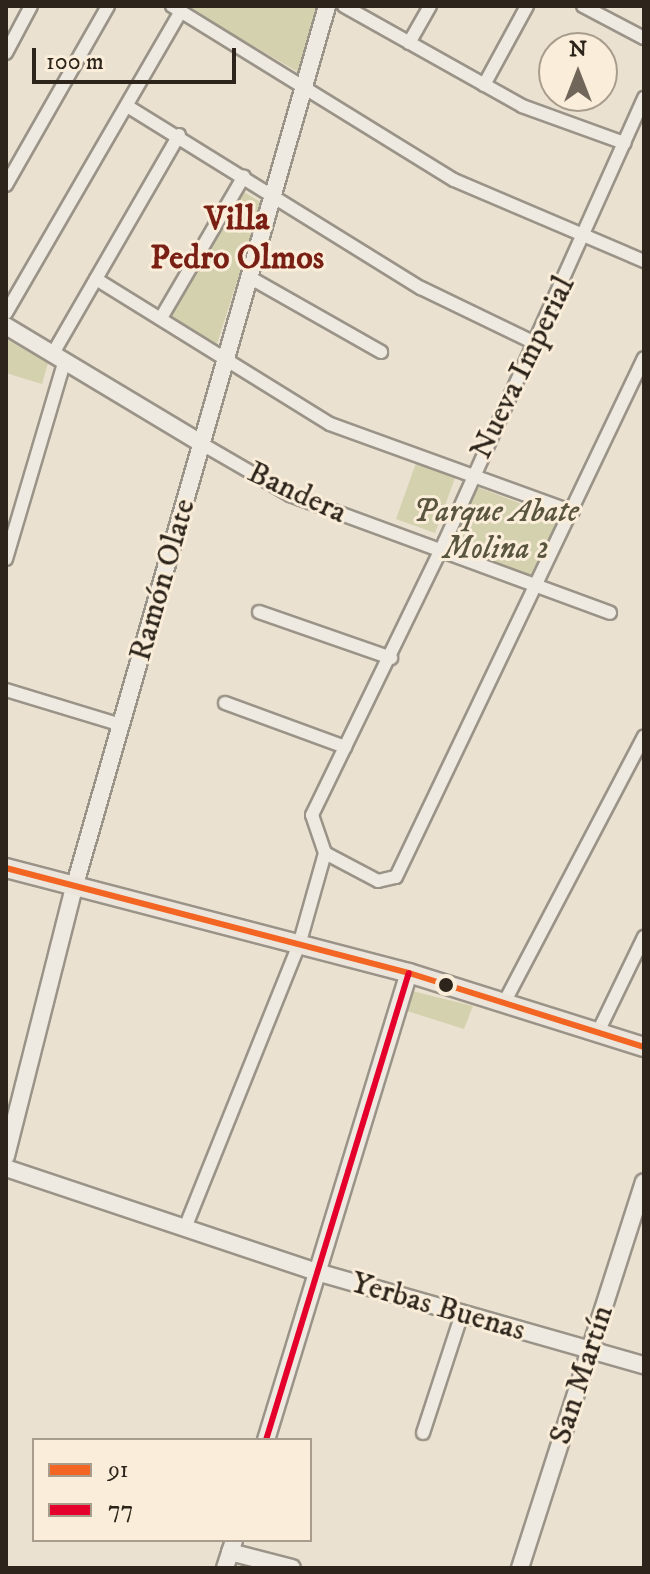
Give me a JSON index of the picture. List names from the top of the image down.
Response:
{
  "streets": {
    "street": [
      "Nueva Imperial",
      "Bandera",
      "Ramón Olate",
      "Yerbas Buenas",
      "San Martín"
    ]
  },
  "crossings": [
    ["Nueva Imperial", "Bandera"],
    ["Bandera", "Ramón Olate"],
    ["Yerbas Buenas", "San Martín"]
  ],
  "districts": ["Villa Pedro Olmos"],
  "parks": ["Parque Abate Molina 2"],
  "lines": ["transit line 91", "transit line 77"],
  "legend": ["91", "77"],
  "scale_bar": "100 m",
  "north": "top"
}
